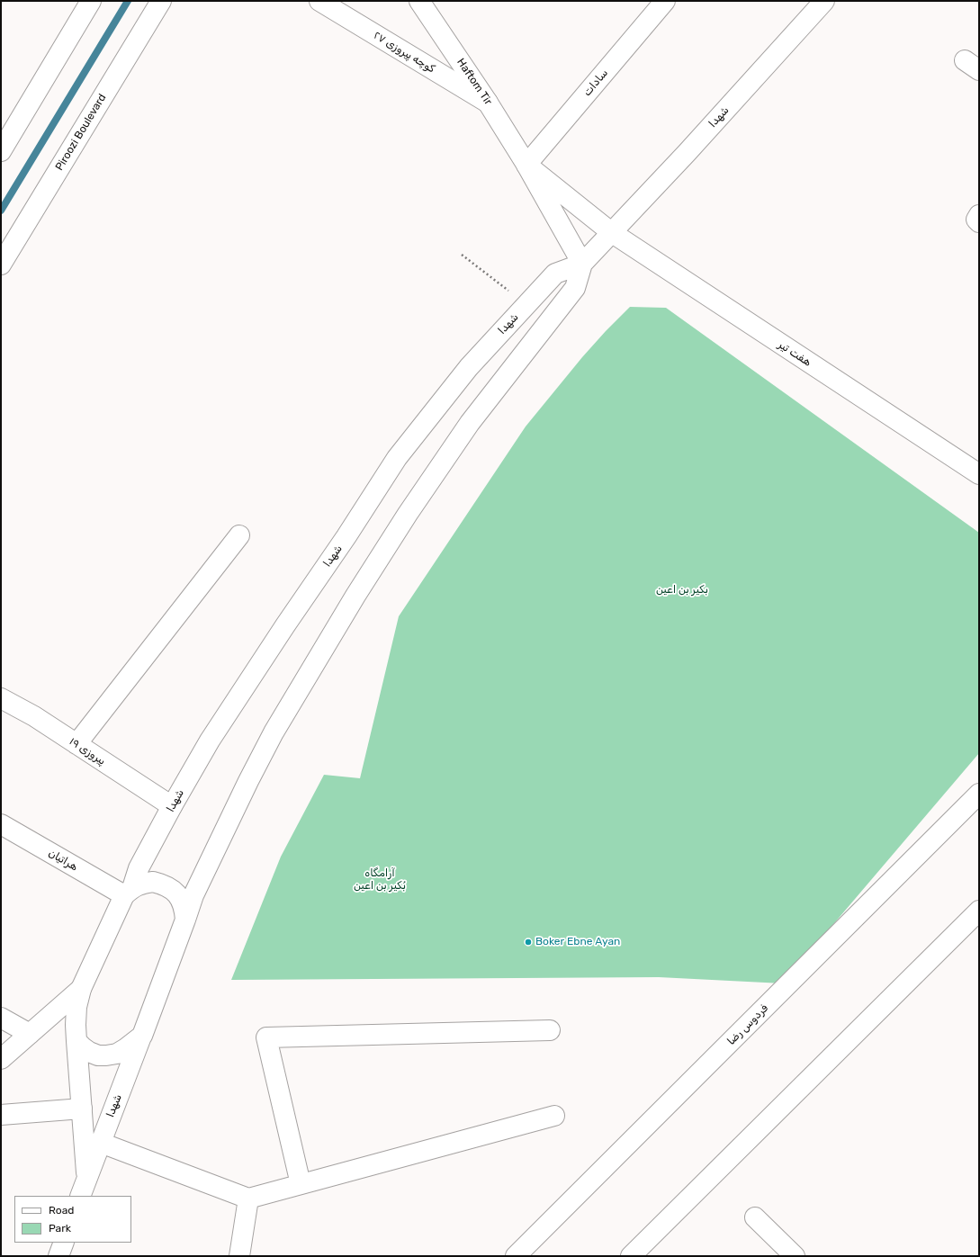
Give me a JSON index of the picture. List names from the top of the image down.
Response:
{
  "streets": {
    "street": [
      "کوچه پیروزی ۲۷",
      "Haftom Tir",
      "سادات",
      "شهدا",
      "Piroozi Boulevard",
      "هفت تیر",
      "پیروزی ۱۹",
      "هراتیان",
      "فردوس رضا"
    ]
  },
  "crossings": [
    ["کوچه پیروزی ۲۷", "Haftom Tir"],
    ["Haftom Tir", "سادات"],
    ["Haftom Tir", "شهدا"],
    ["Haftom Tir", "هفت تیر"],
    ["سادات", "هفت تیر"],
    ["شهدا", "هفت تیر"],
    ["شهدا", "پیروزی ۱۹"],
    ["شهدا", "هراتیان"]
  ],
  "parks": ["بکیر بن اعین", "آرامگاه بُکیر بن اعین"],
  "places": ["Boker Ebne Ayan"],
  "legend": ["Road", "Park"]
}
